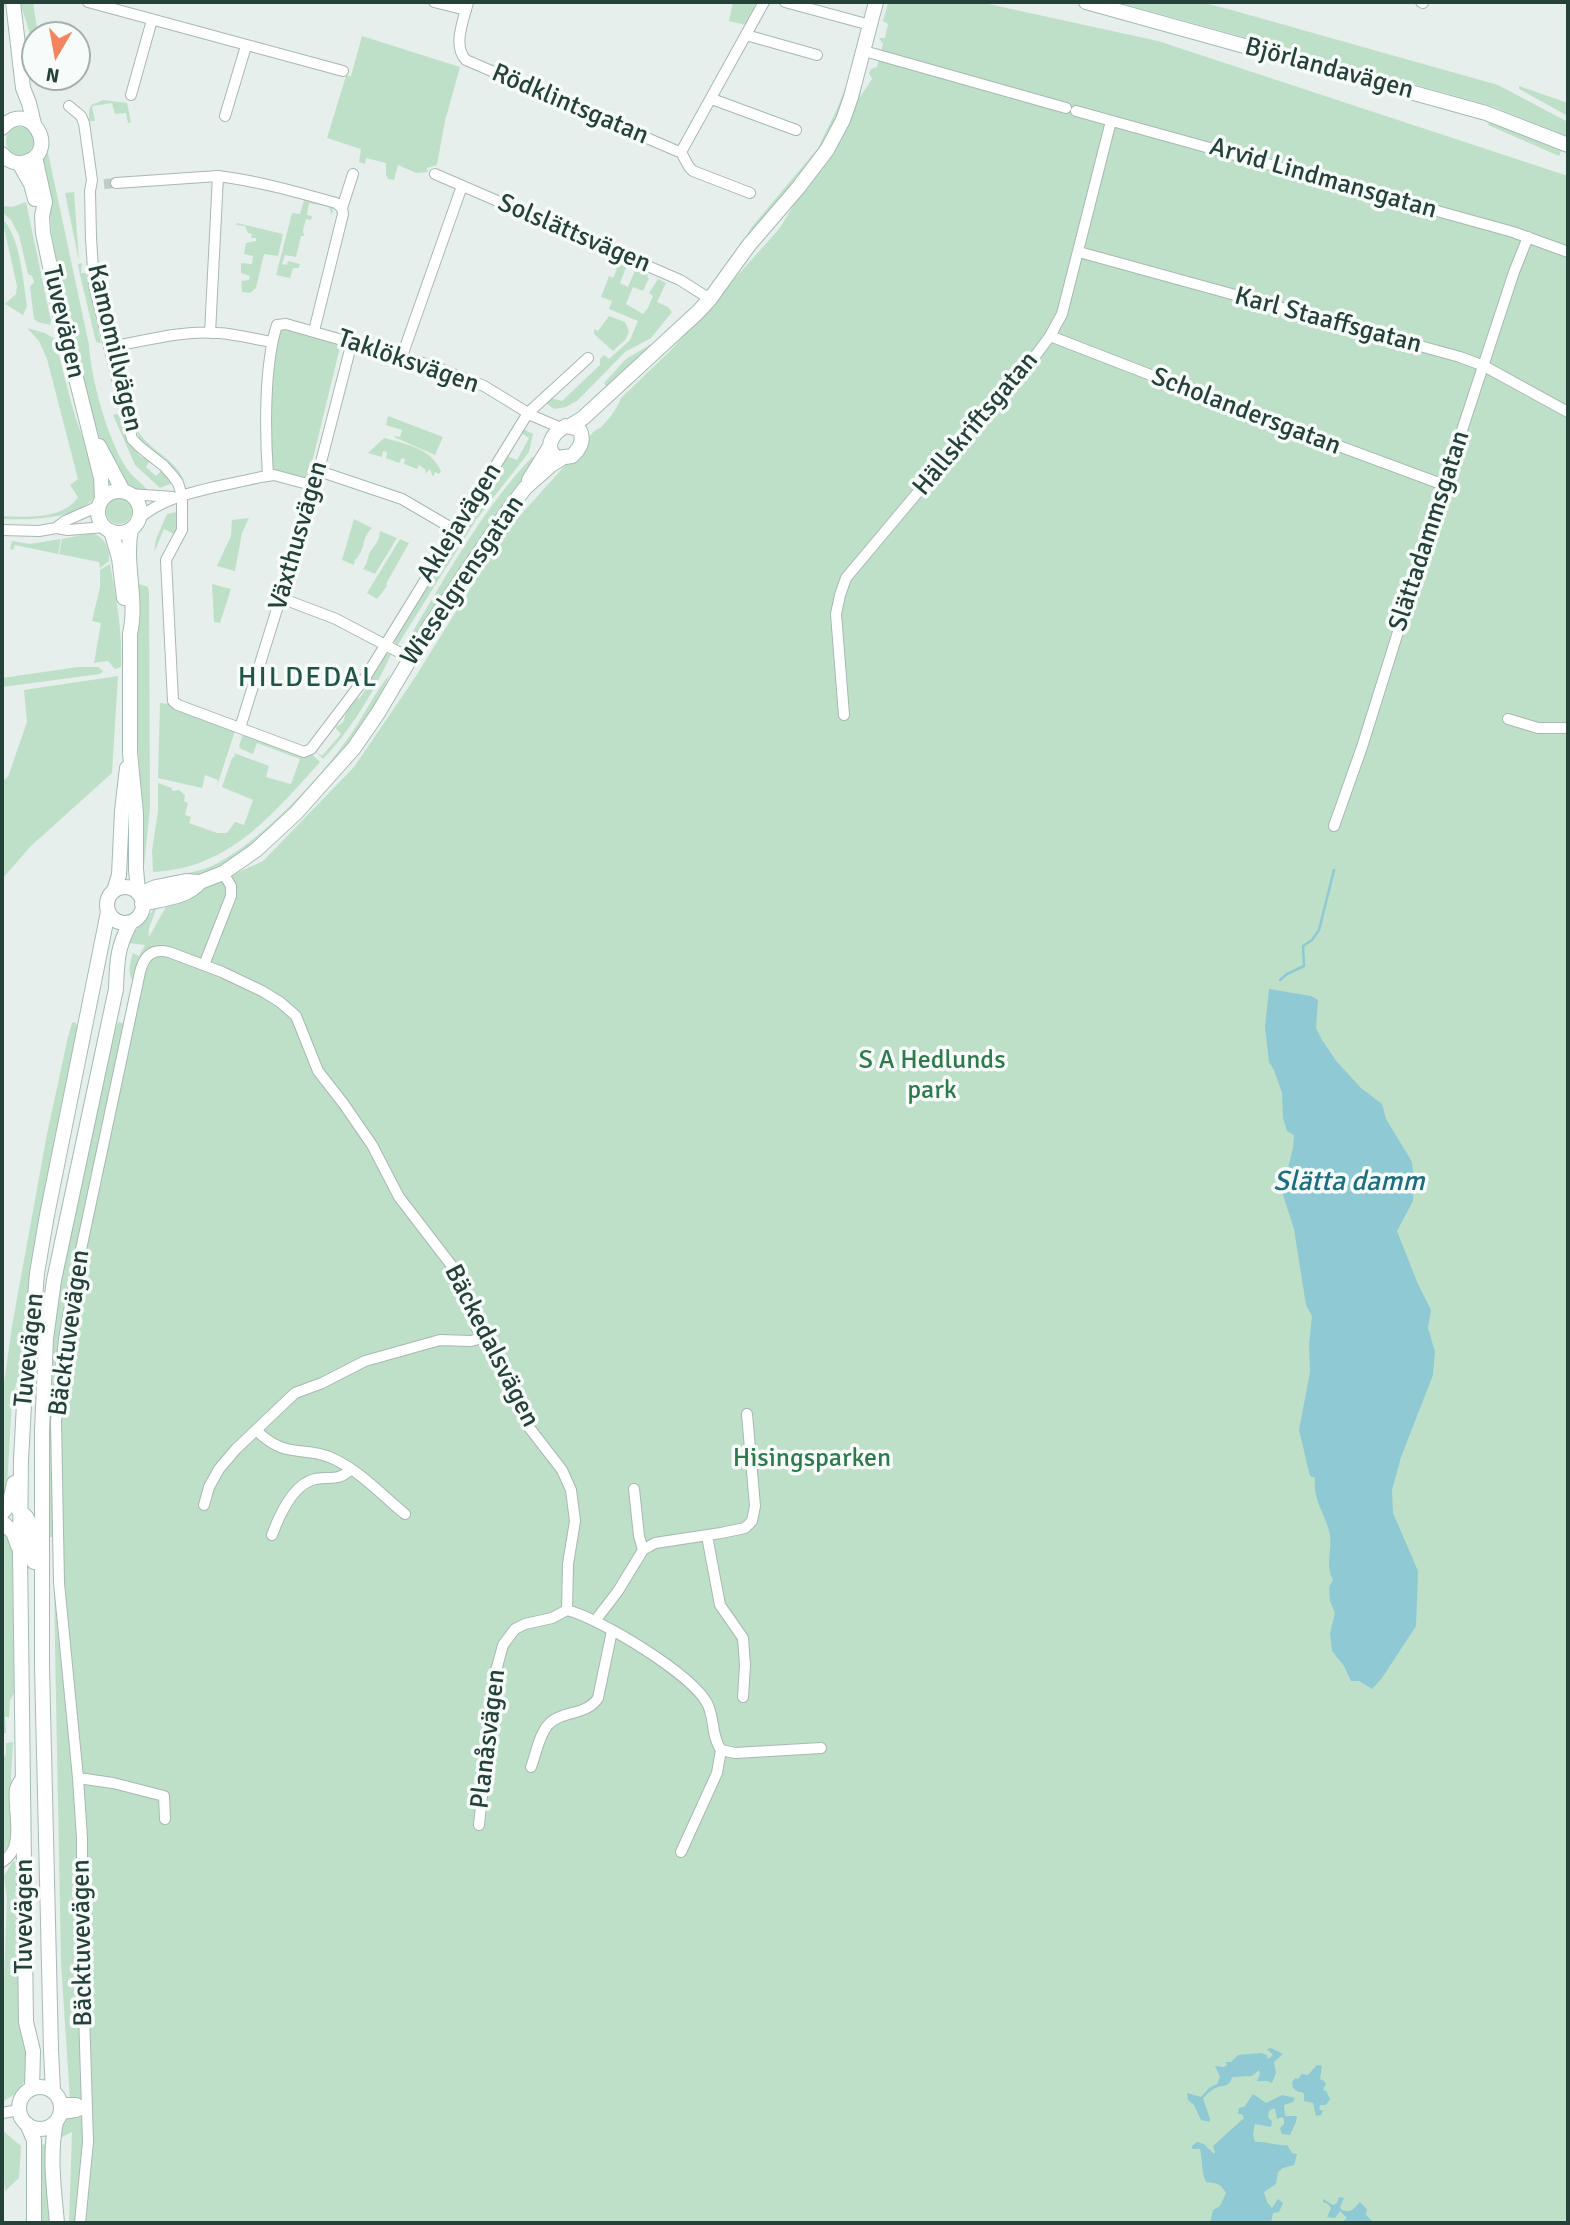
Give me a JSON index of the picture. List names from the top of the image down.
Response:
{
  "streets": {
    "main road": ["Björlandavägen", "Tuvevägen", "Wieselgrensgatan"],
    "street": [
      "Rödklintsgatan",
      "Arvid Lindmansgatan",
      "Solslättsvägen",
      "Karl Staaffsgatan",
      "Kamomillvägen",
      "Taklöksvägen",
      "Scholandersgatan",
      "Hällskriftsgatan",
      "Aklejavägen",
      "Slättadammsgatan",
      "Växthusvägen",
      "Bäcktuvevägen",
      "Bäckedalsvägen",
      "Planåsvägen"
    ]
  },
  "crossings": [
    ["Arvid Lindmansgatan", "Hällskriftsgatan"],
    ["Arvid Lindmansgatan", "Slättadammsgatan"],
    ["Arvid Lindmansgatan", "Wieselgrensgatan"],
    ["Solslättsvägen", "Wieselgrensgatan"],
    ["Karl Staaffsgatan", "Hällskriftsgatan"],
    ["Karl Staaffsgatan", "Slättadammsgatan"],
    ["Tuvevägen", "Wieselgrensgatan"],
    ["Kamomillvägen", "Aklejavägen"],
    ["Taklöksvägen", "Aklejavägen"],
    ["Taklöksvägen", "Växthusvägen"],
    ["Taklöksvägen", "Wieselgrensgatan"],
    ["Scholandersgatan", "Hällskriftsgatan"],
    ["Scholandersgatan", "Slättadammsgatan"],
    ["Aklejavägen", "Växthusvägen"],
    ["Bäcktuvevägen", "Bäckedalsvägen"],
    ["Bäckedalsvägen", "Planåsvägen"]
  ],
  "districts": ["HILDEDAL"],
  "water": ["Slätta damm"],
  "parks": ["S A Hedlunds park", "Hisingsparken"],
  "north": "bottom"
}
